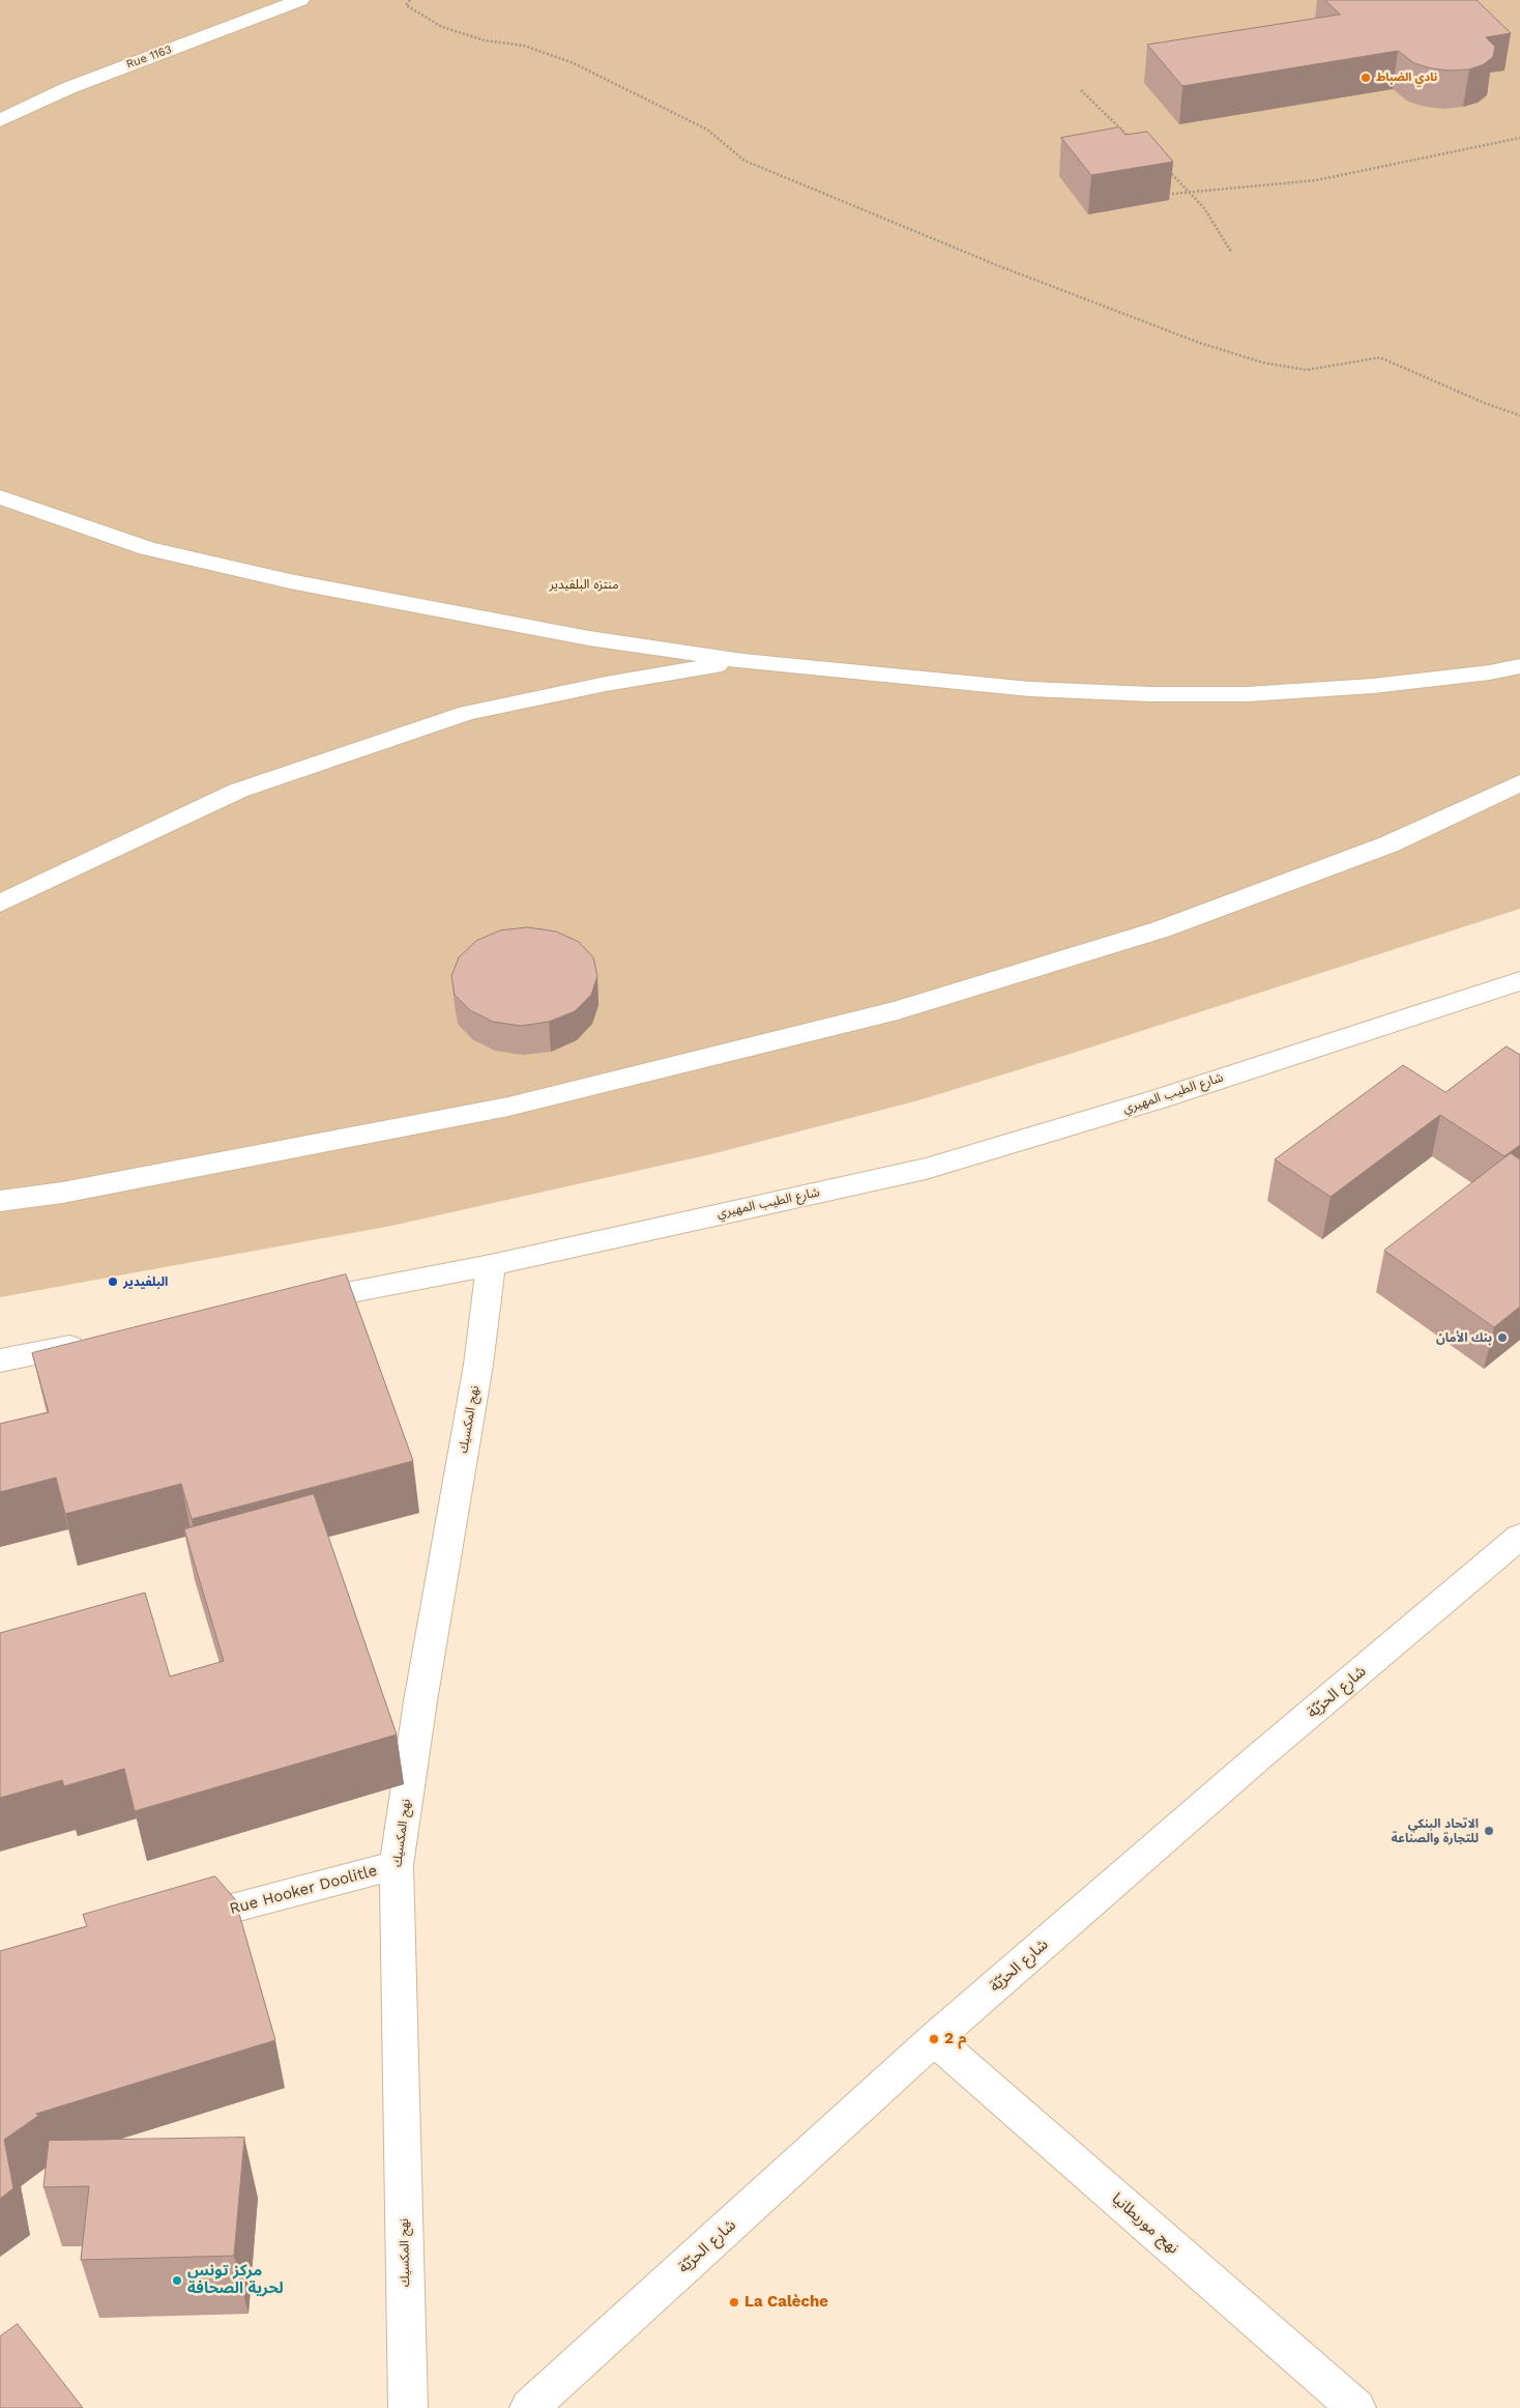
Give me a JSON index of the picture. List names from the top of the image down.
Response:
{
  "streets": {
    "street": [
      "Rue 1163",
      "شارع الطيب المهيري",
      "نهج المكسيك",
      "شارع الحرّيّة",
      "Rue Hooker Doolitle",
      "نهج موريطانيا"
    ]
  },
  "crossings": [
    ["شارع الطيب المهيري", "نهج المكسيك"],
    ["نهج المكسيك", "Rue Hooker Doolitle"],
    ["شارع الحرّيّة", "نهج موريطانيا"]
  ],
  "parks": ["منتزه البلفيدير"],
  "places": [
    "نادي الضباط",
    "البلفيدير",
    "بنك الأمان",
    "الاتحاد البنكي للتجارة والصناعة",
    "2 م",
    "مركز تونس لحرية الصحافة",
    "La Calèche"
  ]
}
